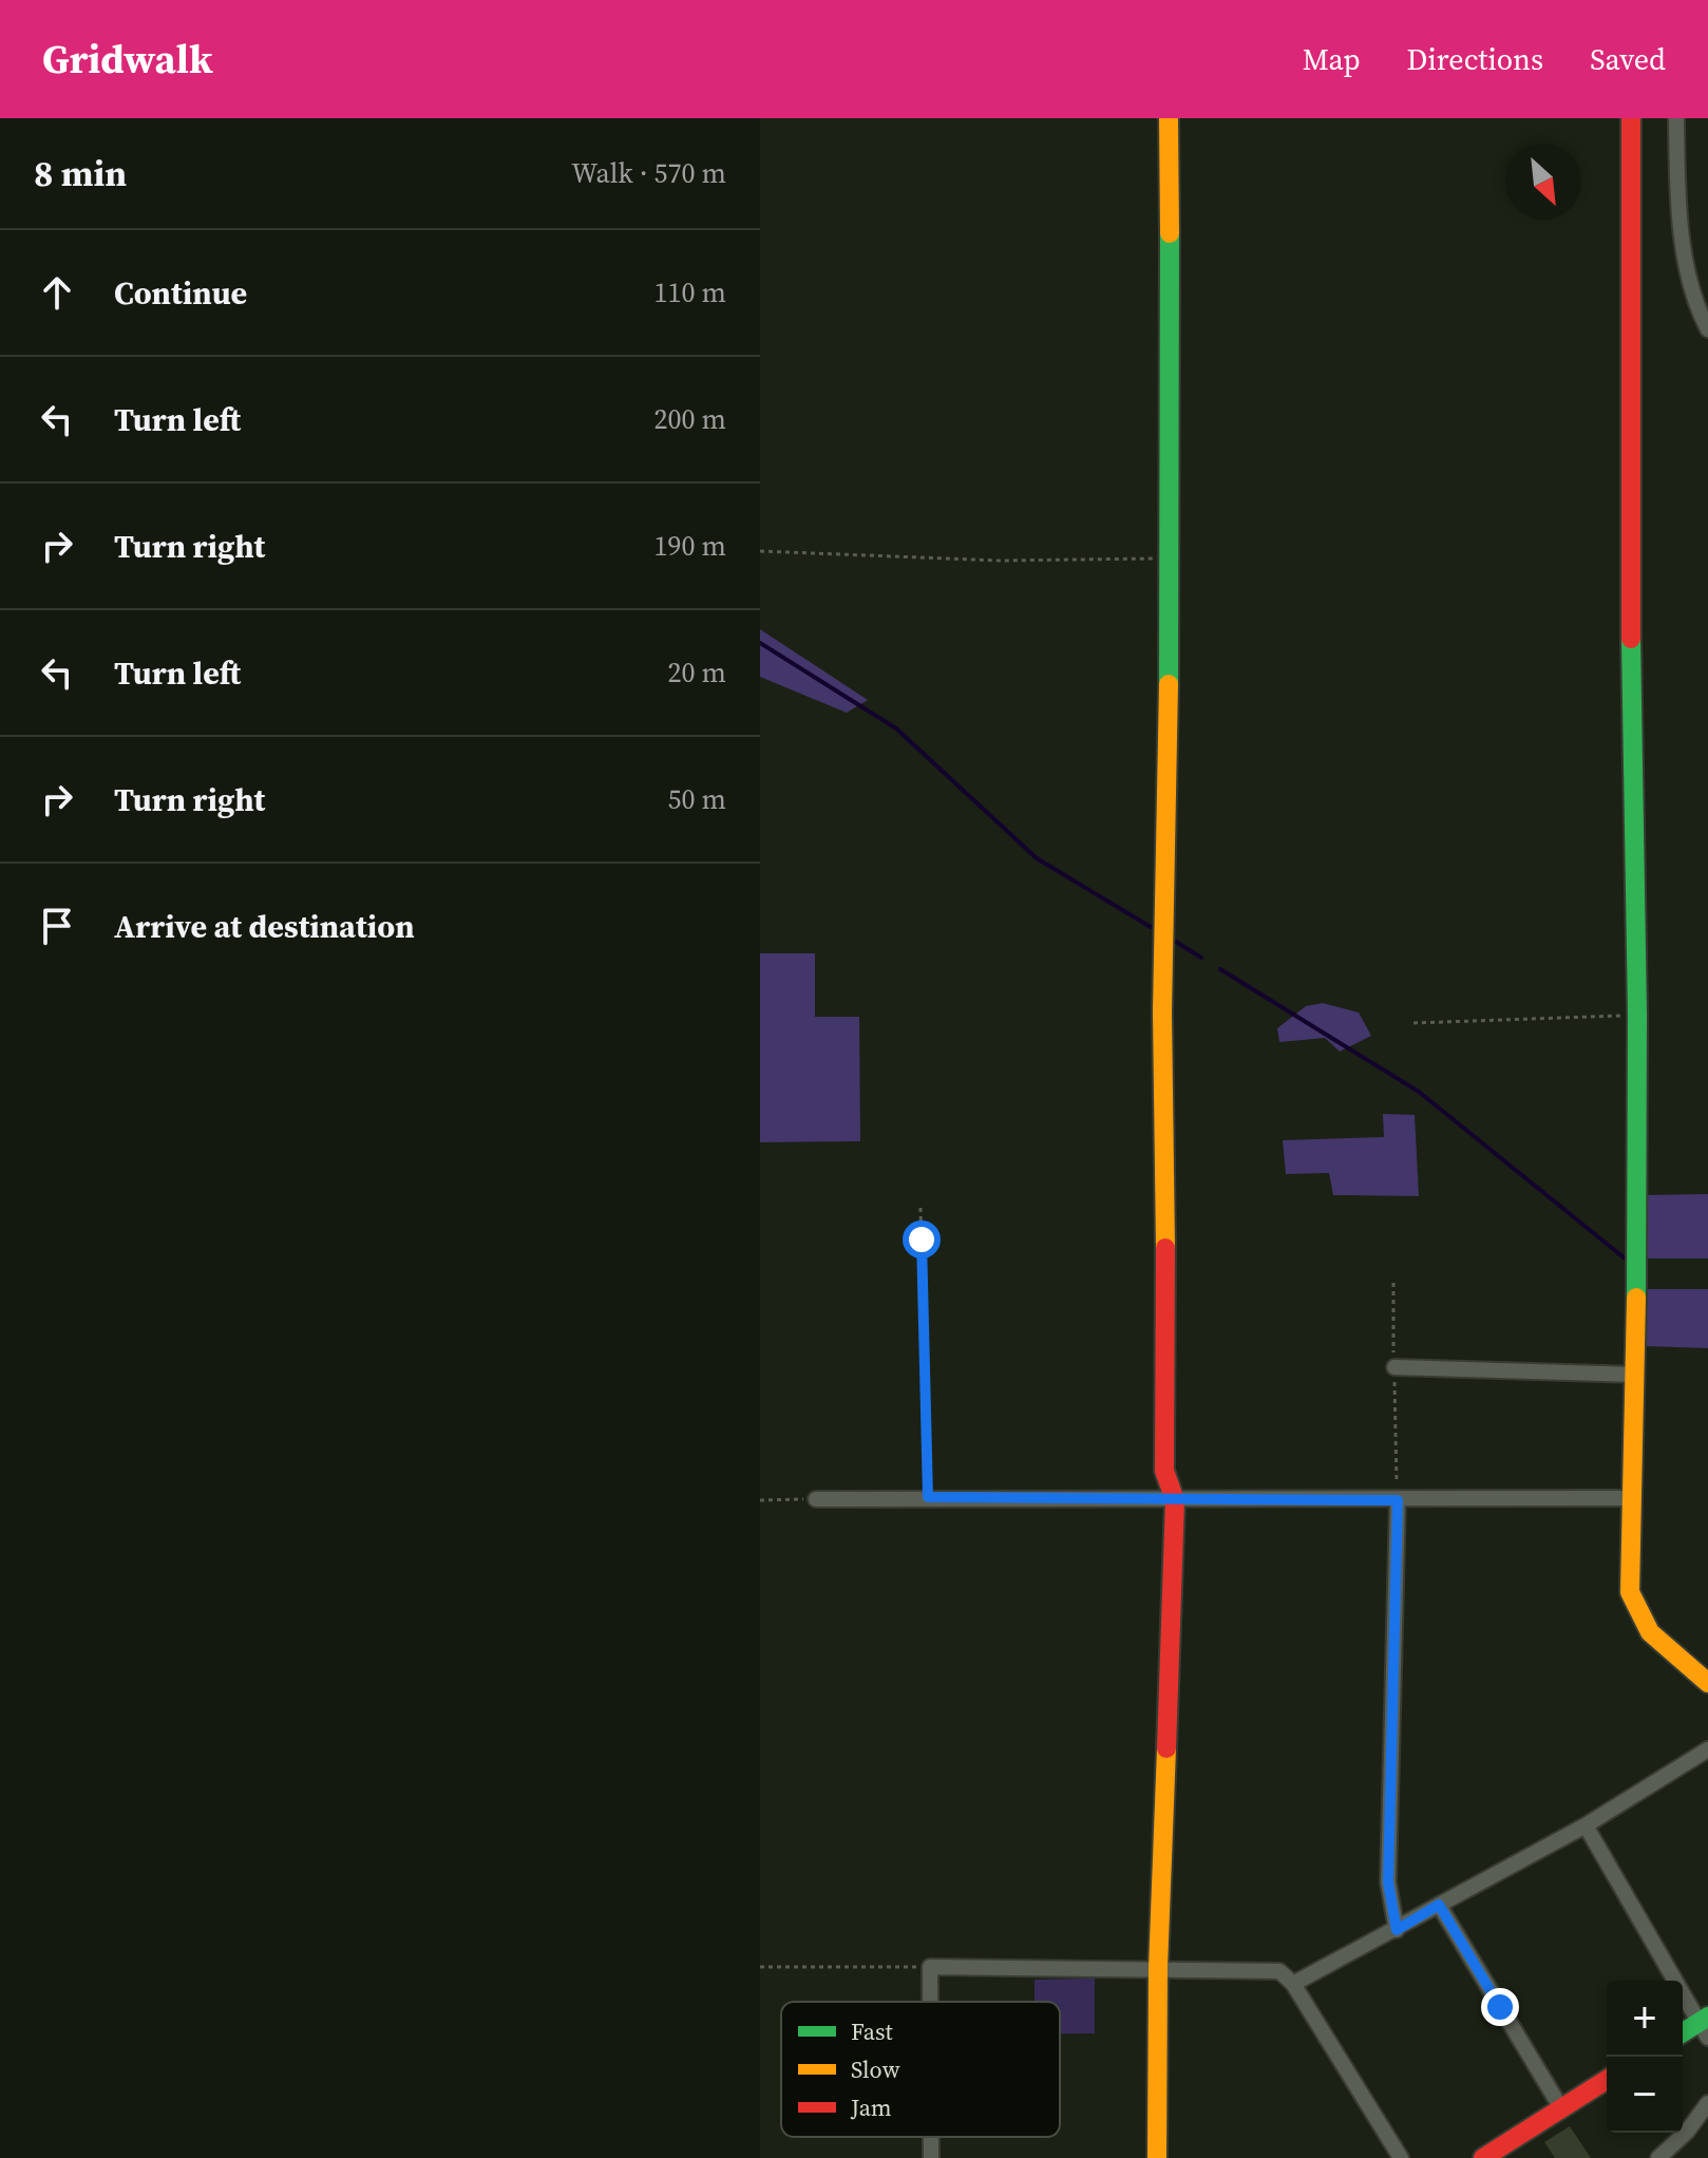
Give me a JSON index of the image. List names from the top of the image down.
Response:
{
  "legend": ["Fast", "Slow", "Jam"],
  "north": "bottom right",
  "page": {
    "header": "Gridwalk",
    "nav": ["Map", "Directions", "Saved"],
    "heading": ["8 min", "Walk · 570 m"],
    "list": [
      ["Continue", "110 m"],
      ["Turn left", "200 m"],
      ["Turn right", "190 m"],
      ["Turn left", "20 m"],
      ["Turn right", "50 m"],
      "Arrive at destination"
    ],
    "map_buttons": ["+", "−"]
  }
}
